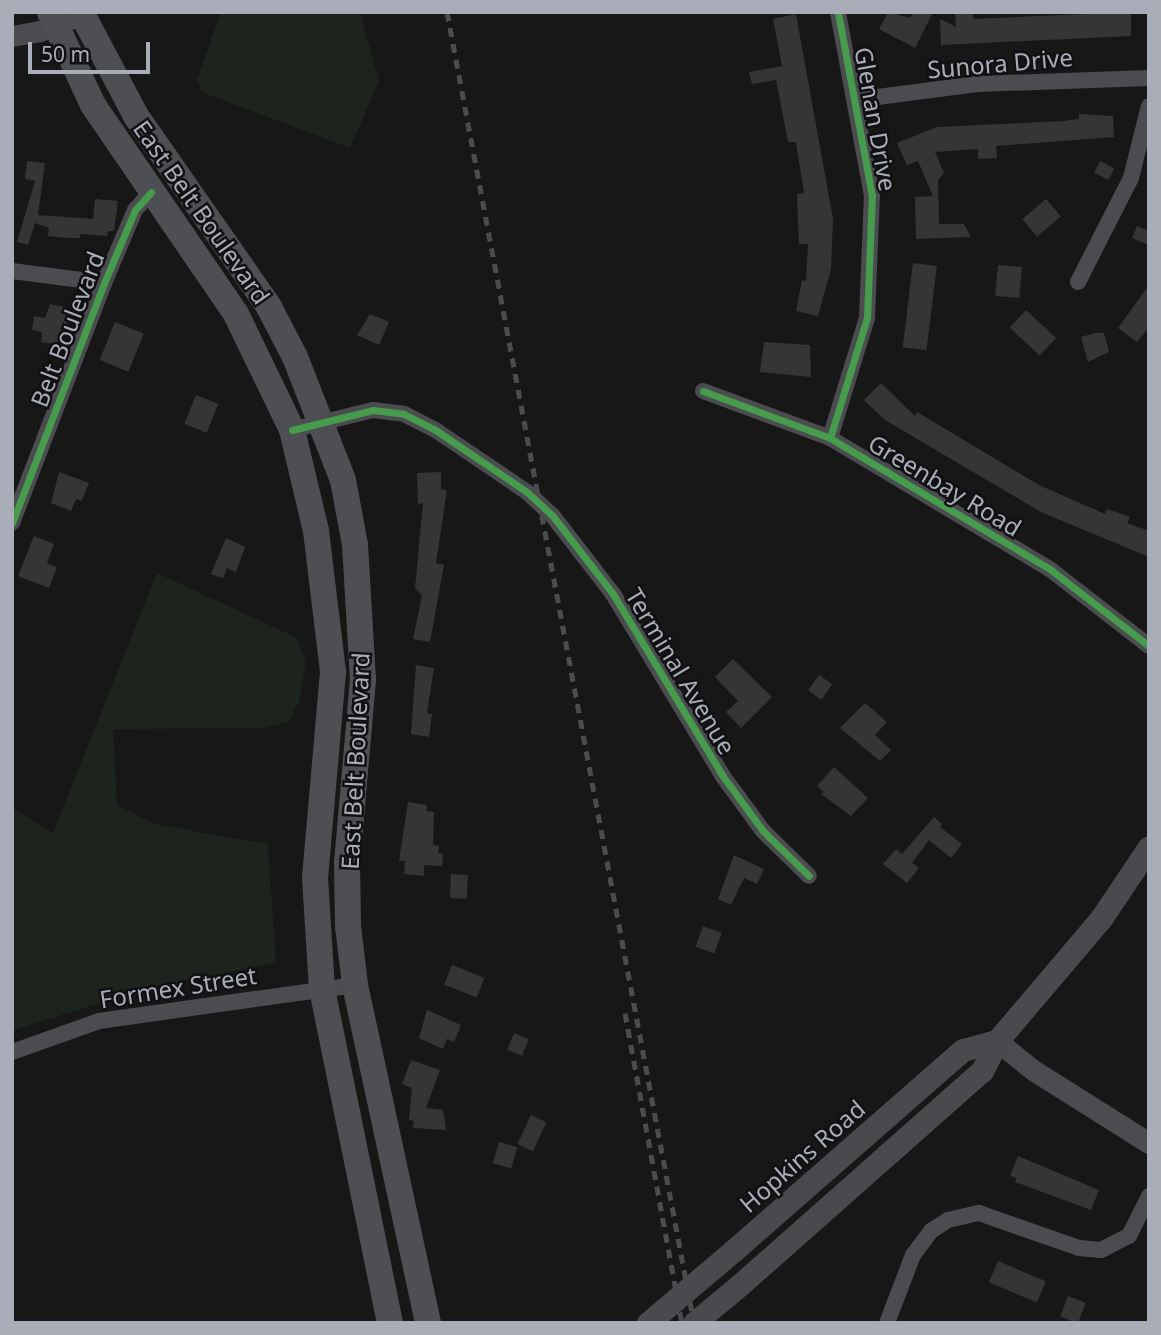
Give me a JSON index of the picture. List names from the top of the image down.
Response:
{
  "streets": {
    "main road": ["East Belt Boulevard", "Hopkins Road"],
    "street": [
      "Sunora Drive",
      "Glenan Drive",
      "Belt Boulevard",
      "Greenbay Road",
      "Terminal Avenue",
      "Formex Street"
    ]
  },
  "crossings": [
    ["Sunora Drive", "Glenan Drive"],
    ["Glenan Drive", "Greenbay Road"],
    ["East Belt Boulevard", "Belt Boulevard"],
    ["East Belt Boulevard", "Terminal Avenue"],
    ["East Belt Boulevard", "Formex Street"]
  ],
  "scale_bar": "50 m"
}
